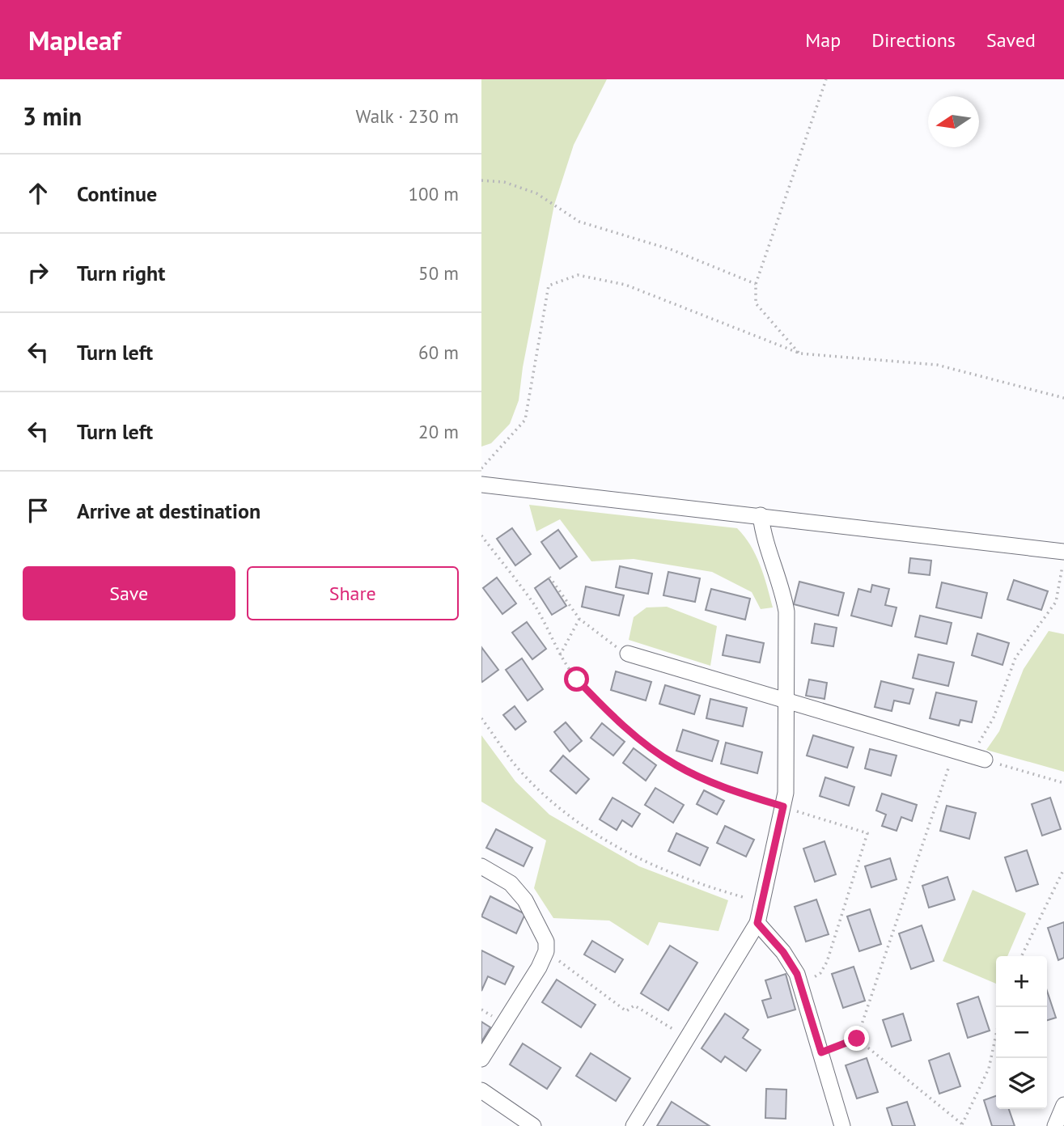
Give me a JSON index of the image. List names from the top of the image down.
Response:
{
  "north": "left",
  "page": {
    "header": "Mapleaf",
    "nav": ["Map", "Directions", "Saved"],
    "heading": ["3 min", "Walk · 230 m"],
    "list": [
      ["Continue", "100 m"],
      ["Turn right", "50 m"],
      ["Turn left", "60 m"],
      ["Turn left", "20 m"],
      "Arrive at destination"
    ],
    "buttons": ["Save", "Share"],
    "map_buttons": ["+", "−"]
  }
}
